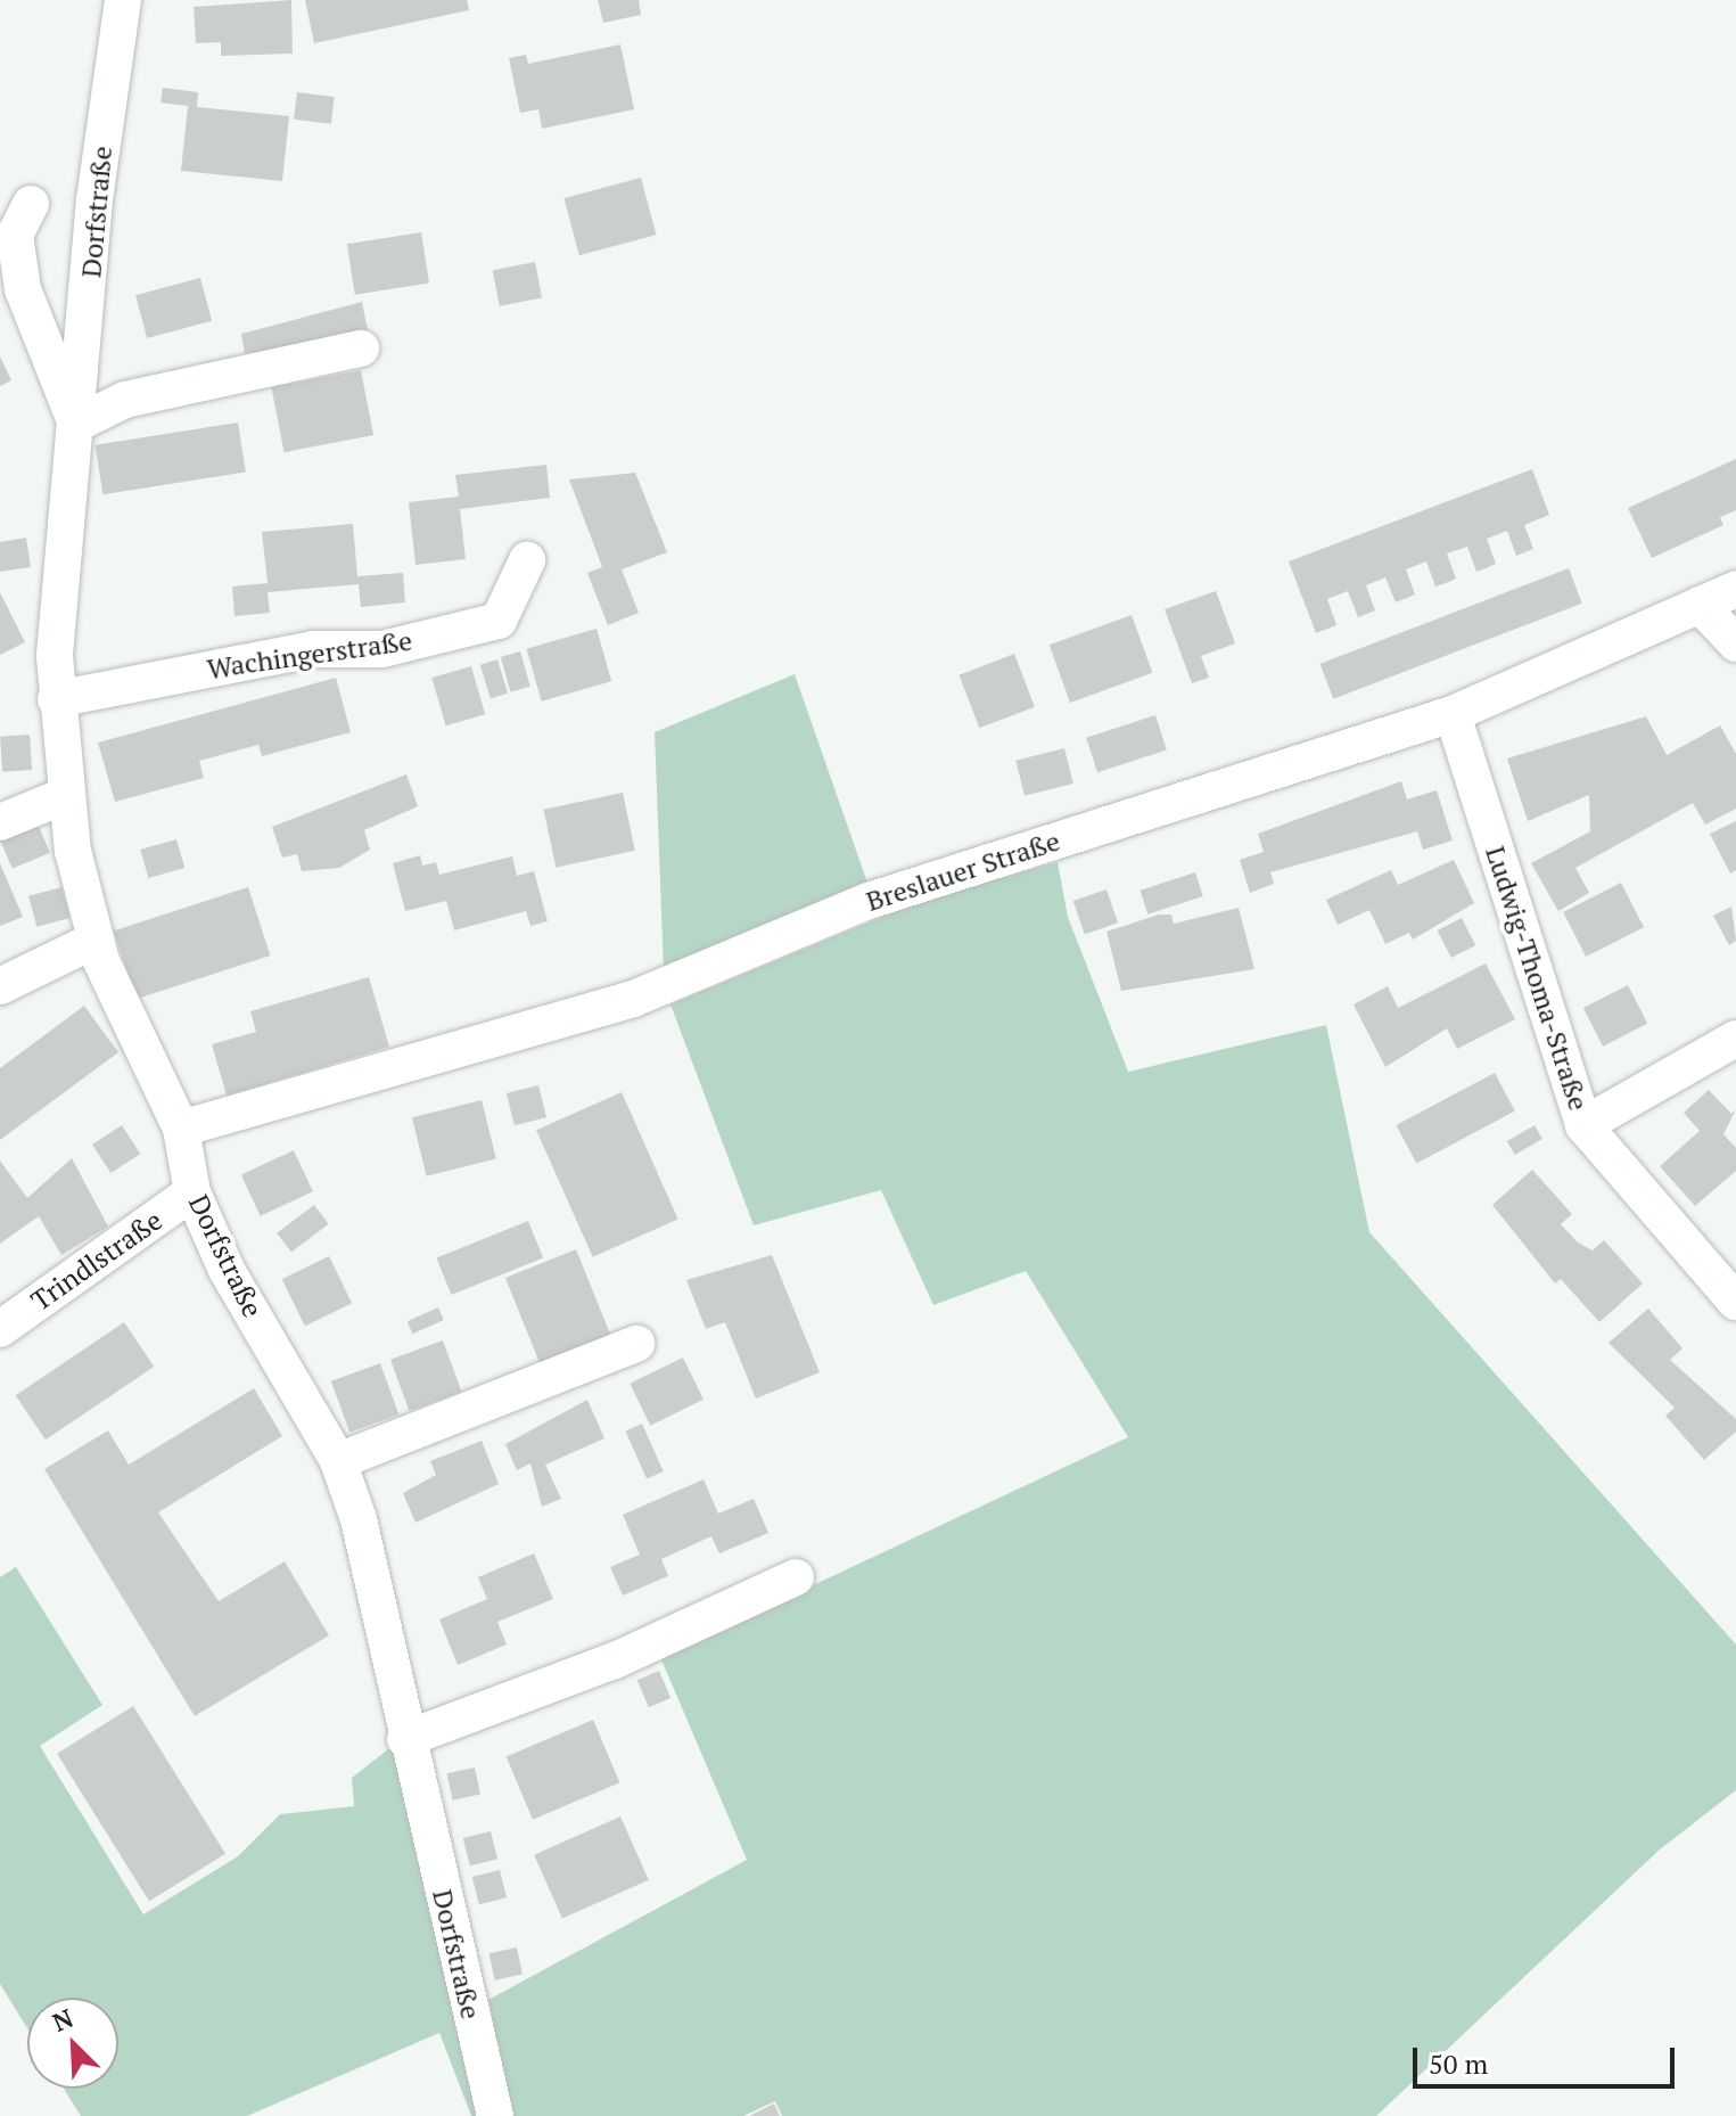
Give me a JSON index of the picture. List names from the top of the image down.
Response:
{
  "streets": {
    "street": [
      "Dorfstraße",
      "Wachingerstraße",
      "Breslauer Straße",
      "Ludwig-Thoma-Straße",
      "Trindlstraße"
    ]
  },
  "crossings": [
    ["Dorfstraße", "Wachingerstraße"],
    ["Dorfstraße", "Breslauer Straße"],
    ["Dorfstraße", "Trindlstraße"],
    ["Breslauer Straße", "Ludwig-Thoma-Straße"]
  ],
  "scale_bar": "50 m",
  "north": "top left"
}
